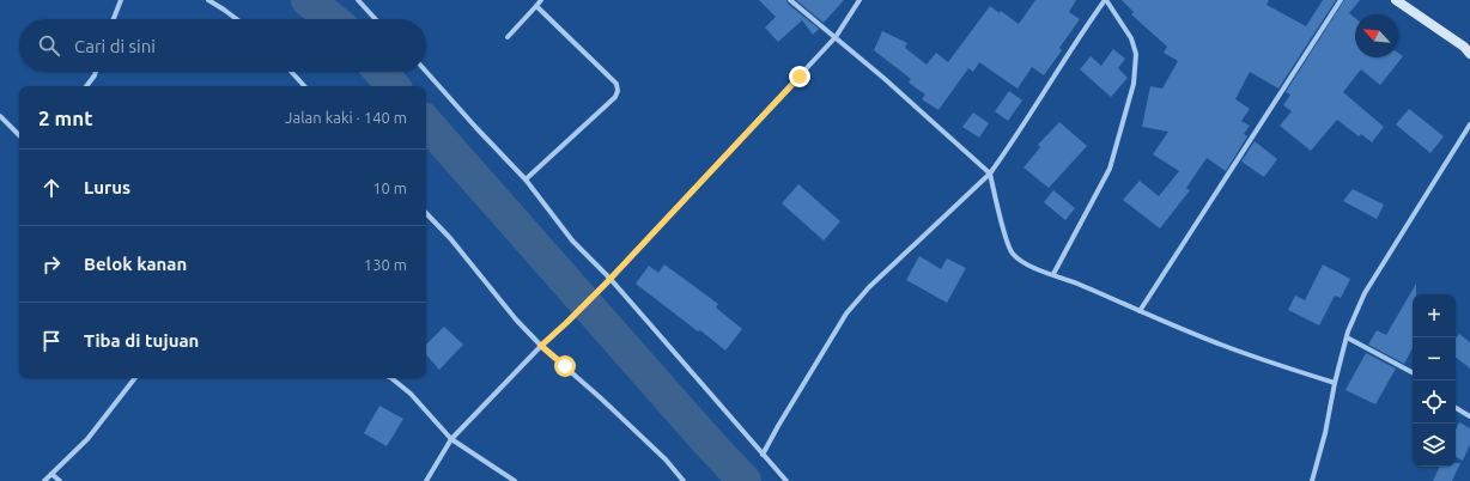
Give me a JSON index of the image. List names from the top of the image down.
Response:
{
  "north": "top left",
  "page": {
    "search": "Cari di sini",
    "heading": ["2 mnt", "Jalan kaki · 140 m"],
    "list": [
      ["Lurus", "10 m"],
      ["Belok kanan", "130 m"],
      "Tiba di tujuan"
    ],
    "map_buttons": ["+", "−"]
  }
}
